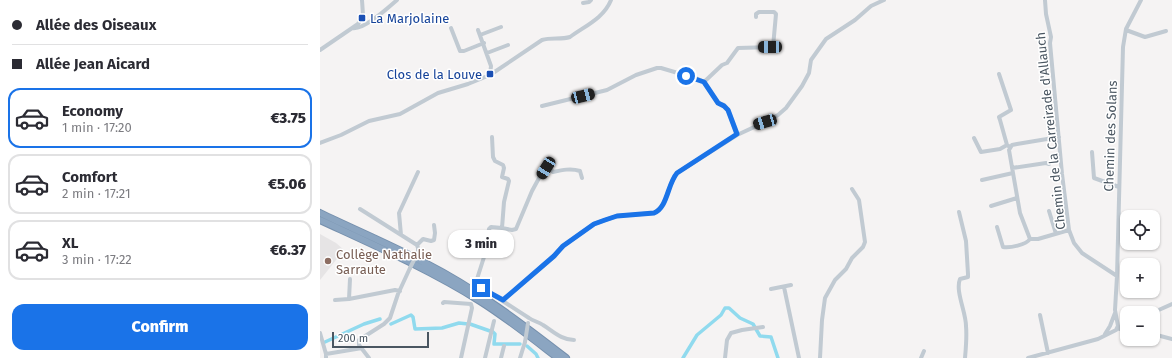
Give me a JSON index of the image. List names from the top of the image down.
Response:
{
  "streets": {
    "street": ["Chemin de la Carreirade d'Allauch", "Chemin des Solans"]
  },
  "crossings": [
    ["Chemin de la Carreirade d'Allauch", "Chemin des Solans"]
  ],
  "places": {
    "transit": ["La Marjolaine", "Clos de la Louve"],
    "other": ["Collège Nathalie Sarraute"]
  },
  "scale_bar": "200 m",
  "page": {
    "banner": ["Allée des Oiseaux", "Allée Jean Aicard"],
    "list": [
      {
        "name": "Economy",
        "note": "1 min · 17:20",
        "value": "€3.75"
      },
      {
        "name": "Comfort",
        "note": "2 min · 17:21",
        "value": "€5.06"
      },
      {
        "name": "XL",
        "note": "3 min · 17:22",
        "value": "€6.37"
      }
    ],
    "map_buttons": ["+", "−"],
    "bubble": "3 min",
    "buttons": "Confirm",
    "scale": "200 m"
  }
}
